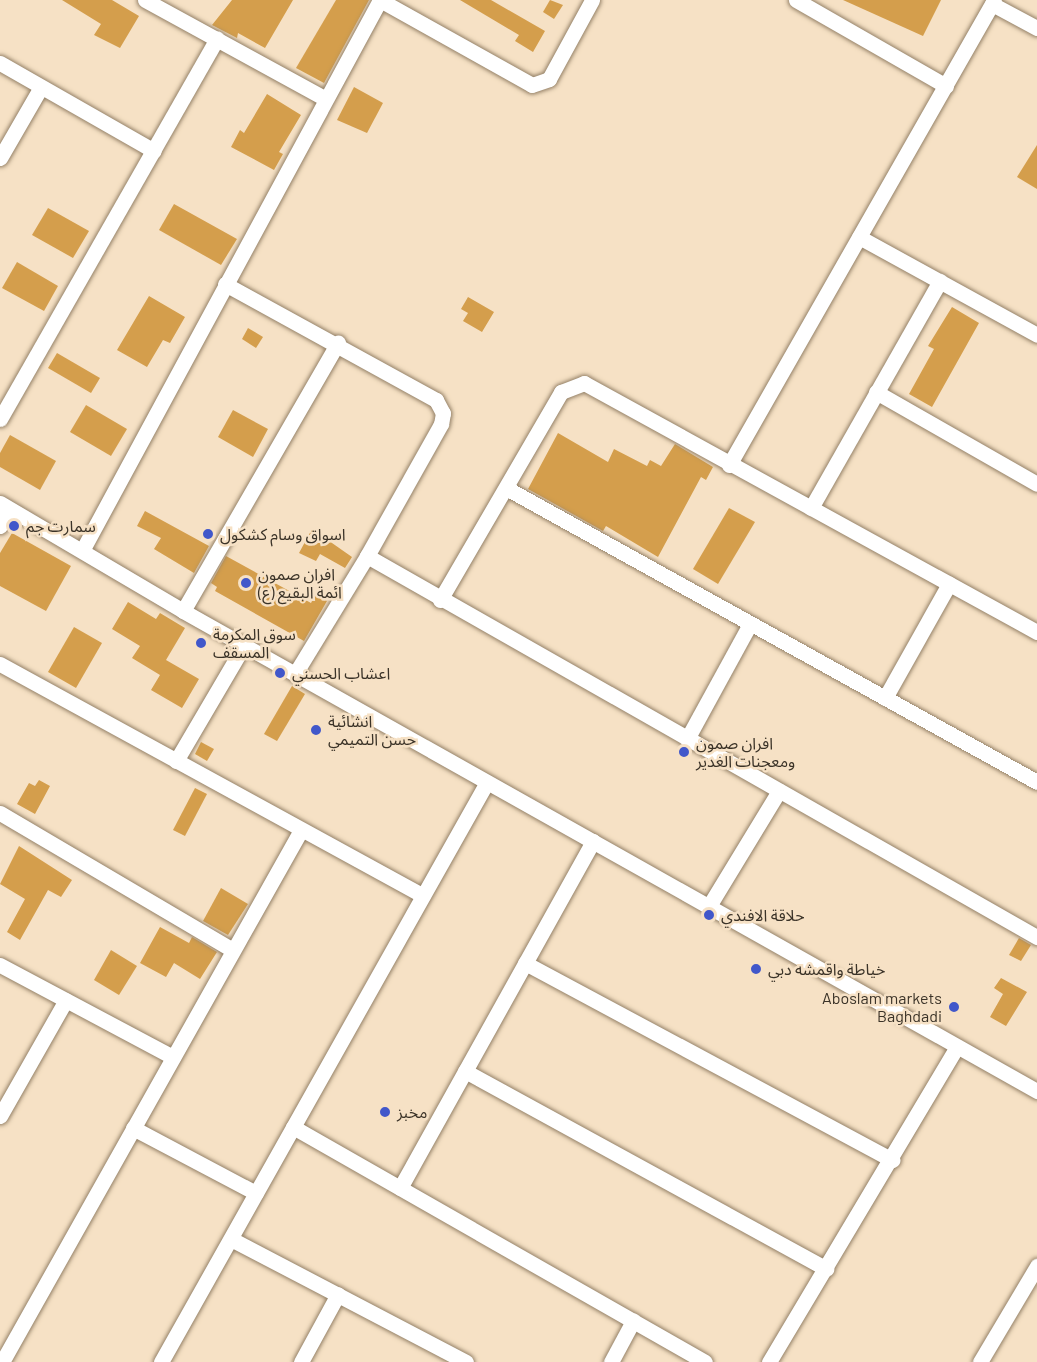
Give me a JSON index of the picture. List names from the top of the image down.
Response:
{
  "places": [
    "سمارت جم",
    "اسواق وسام كشكول",
    "افران صمون ائمة البقيع (ع)",
    "سوق المكرمة المسقف",
    "اعشاب الحسني",
    "انشائية حسن التميمي",
    "افران صمون ومعجنات الغدير",
    "حلاقة الافندي",
    "خياطة واقمشه دبي",
    "Aboslam markets Baghdadi",
    "مخبز"
  ]
}
